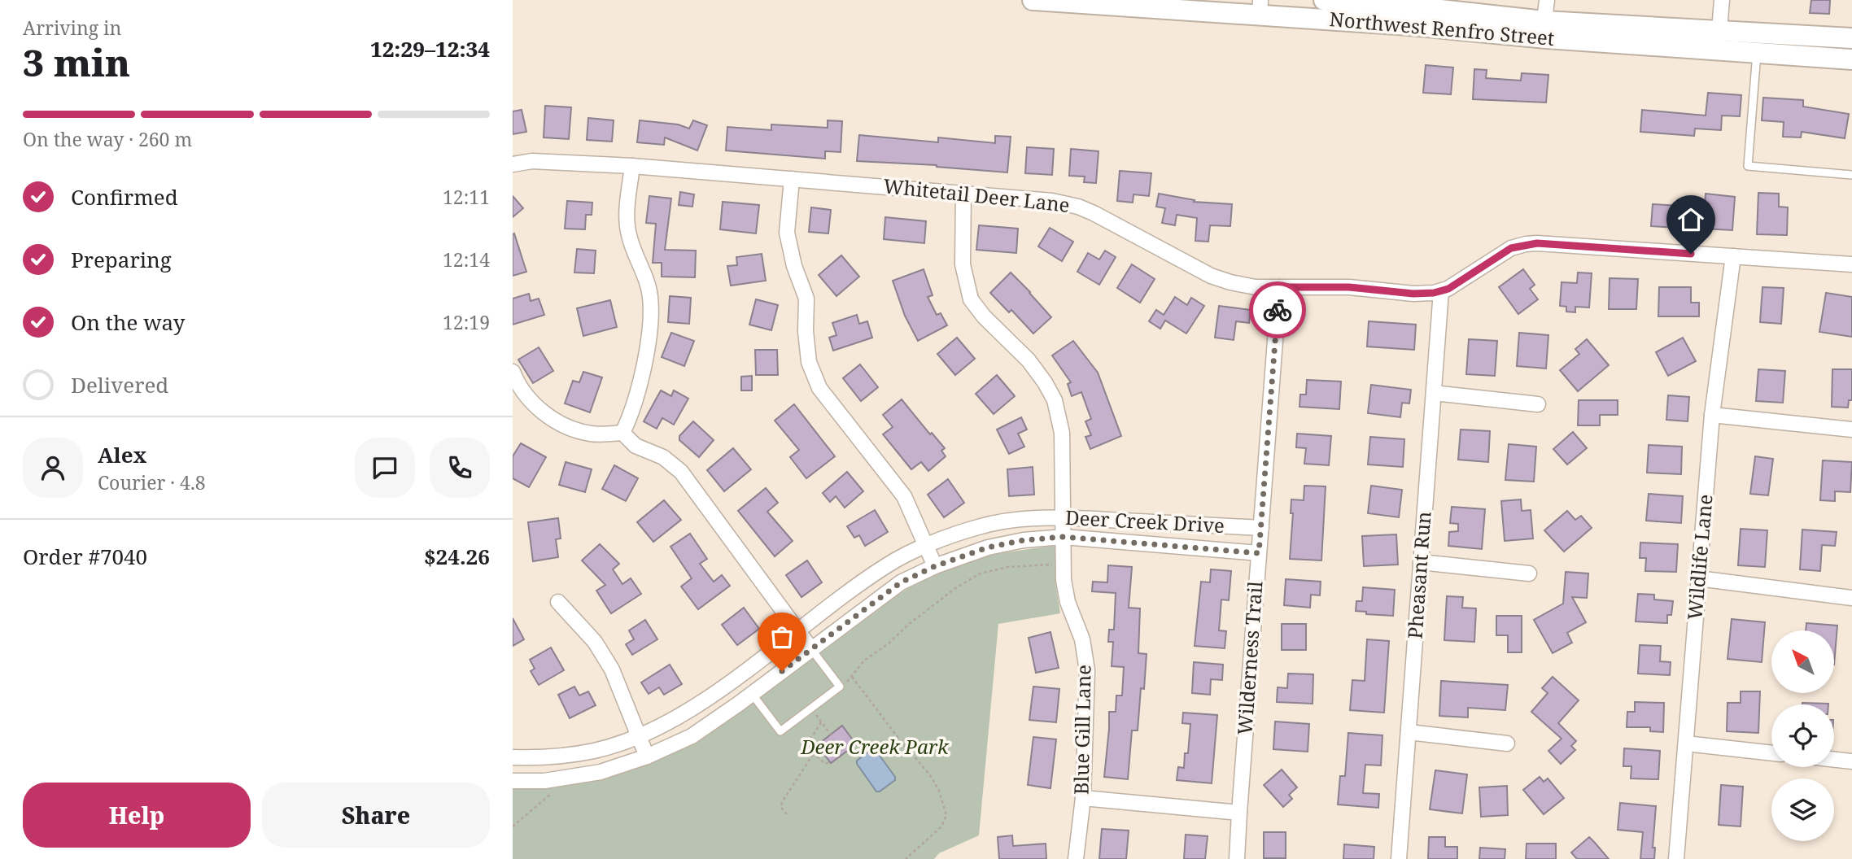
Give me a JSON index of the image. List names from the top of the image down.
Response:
{
  "streets": {
    "main road": ["Northwest Renfro Street"],
    "street": [
      "Whitetail Deer Lane",
      "Deer Creek Drive",
      "Wildlife Lane",
      "Pheasant Run",
      "Wilderness Trail",
      "Blue Gill Lane"
    ]
  },
  "crossings": [
    ["Whitetail Deer Lane", "Wildlife Lane"],
    ["Whitetail Deer Lane", "Pheasant Run"],
    ["Whitetail Deer Lane", "Wilderness Trail"],
    ["Whitetail Deer Lane", "Blue Gill Lane"],
    ["Deer Creek Drive", "Wilderness Trail"],
    ["Deer Creek Drive", "Blue Gill Lane"]
  ],
  "parks": ["Deer Creek Park"],
  "north": "top left",
  "page": {
    "heading": ["3 min", "Arriving in", "12:29–12:34"],
    "panel": [
      "Alex",
      "Courier · 4.8",
      "Order #7040",
      "$24.26"
    ],
    "bar": "On the way · 260 m",
    "list": [
      ["Confirmed", "12:11"],
      ["Preparing", "12:14"],
      ["On the way", "12:19"],
      "Delivered"
    ],
    "buttons": ["Help", "Share"]
  }
}
